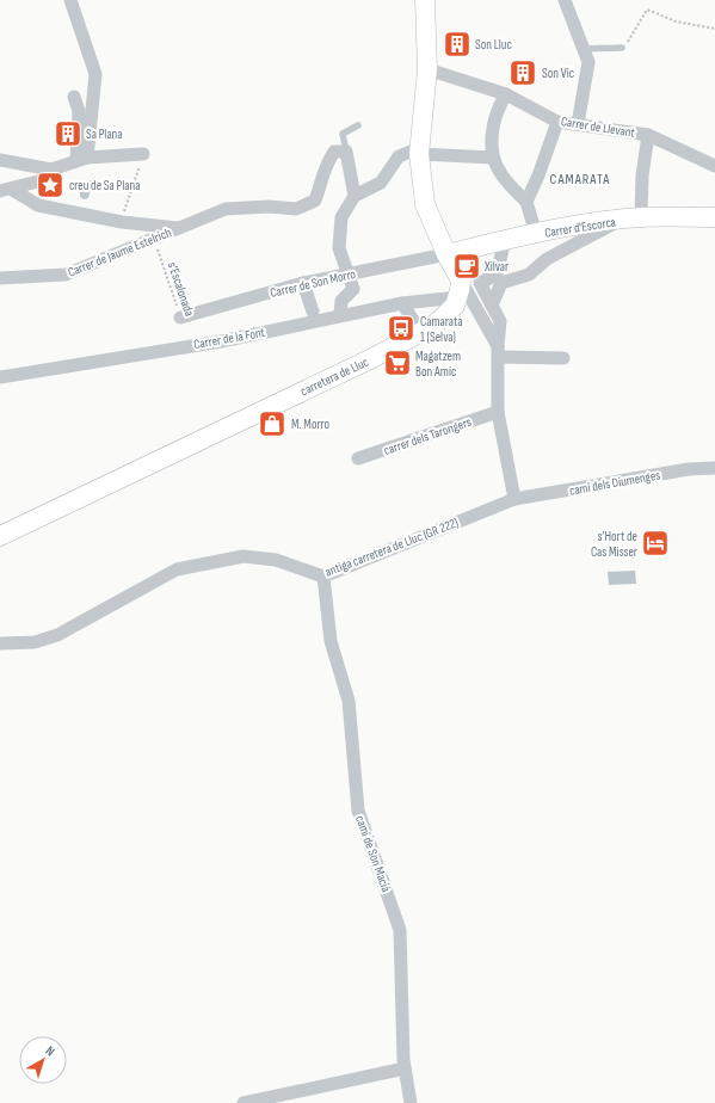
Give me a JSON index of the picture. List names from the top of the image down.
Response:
{
  "streets": {
    "main road": ["Carrer d'Escorca", "carretera de Lluc"],
    "street": [
      "Carrer de Llevant",
      "Carrer de Jaume Estelrich",
      "Carrer de Son Morro",
      "Carrer de la Font",
      "carrer dels Tarongers",
      "camí dels Diumenges",
      "antiga carretera de Lluc (GR 222)",
      "camí de Son Macià"
    ],
    "path": ["s'Escalonada"]
  },
  "crossings": [
    ["Carrer d'Escorca", "Carrer de Son Morro"],
    ["Carrer de Jaume Estelrich", "s'Escalonada"],
    ["Carrer de Son Morro", "s'Escalonada"],
    ["Carrer de la Font", "carretera de Lluc"],
    ["camí dels Diumenges", "antiga carretera de Lluc (GR 222)"],
    ["antiga carretera de Lluc (GR 222)", "camí de Son Macià"]
  ],
  "districts": ["CAMARATA"],
  "places": {
    "building": ["Son Lluc", "Son Vic", "Sa Plana"],
    "place": ["creu de Sa Plana"],
    "cafe": ["Xilvar"],
    "bus stop": ["Camarata 1 (Selva)"],
    "supermarket": ["Magatzem Bon Amic"],
    "shop": ["M. Morro"],
    "hotel": ["s’Hort de Cas Misser"]
  },
  "north": "top right"
}
